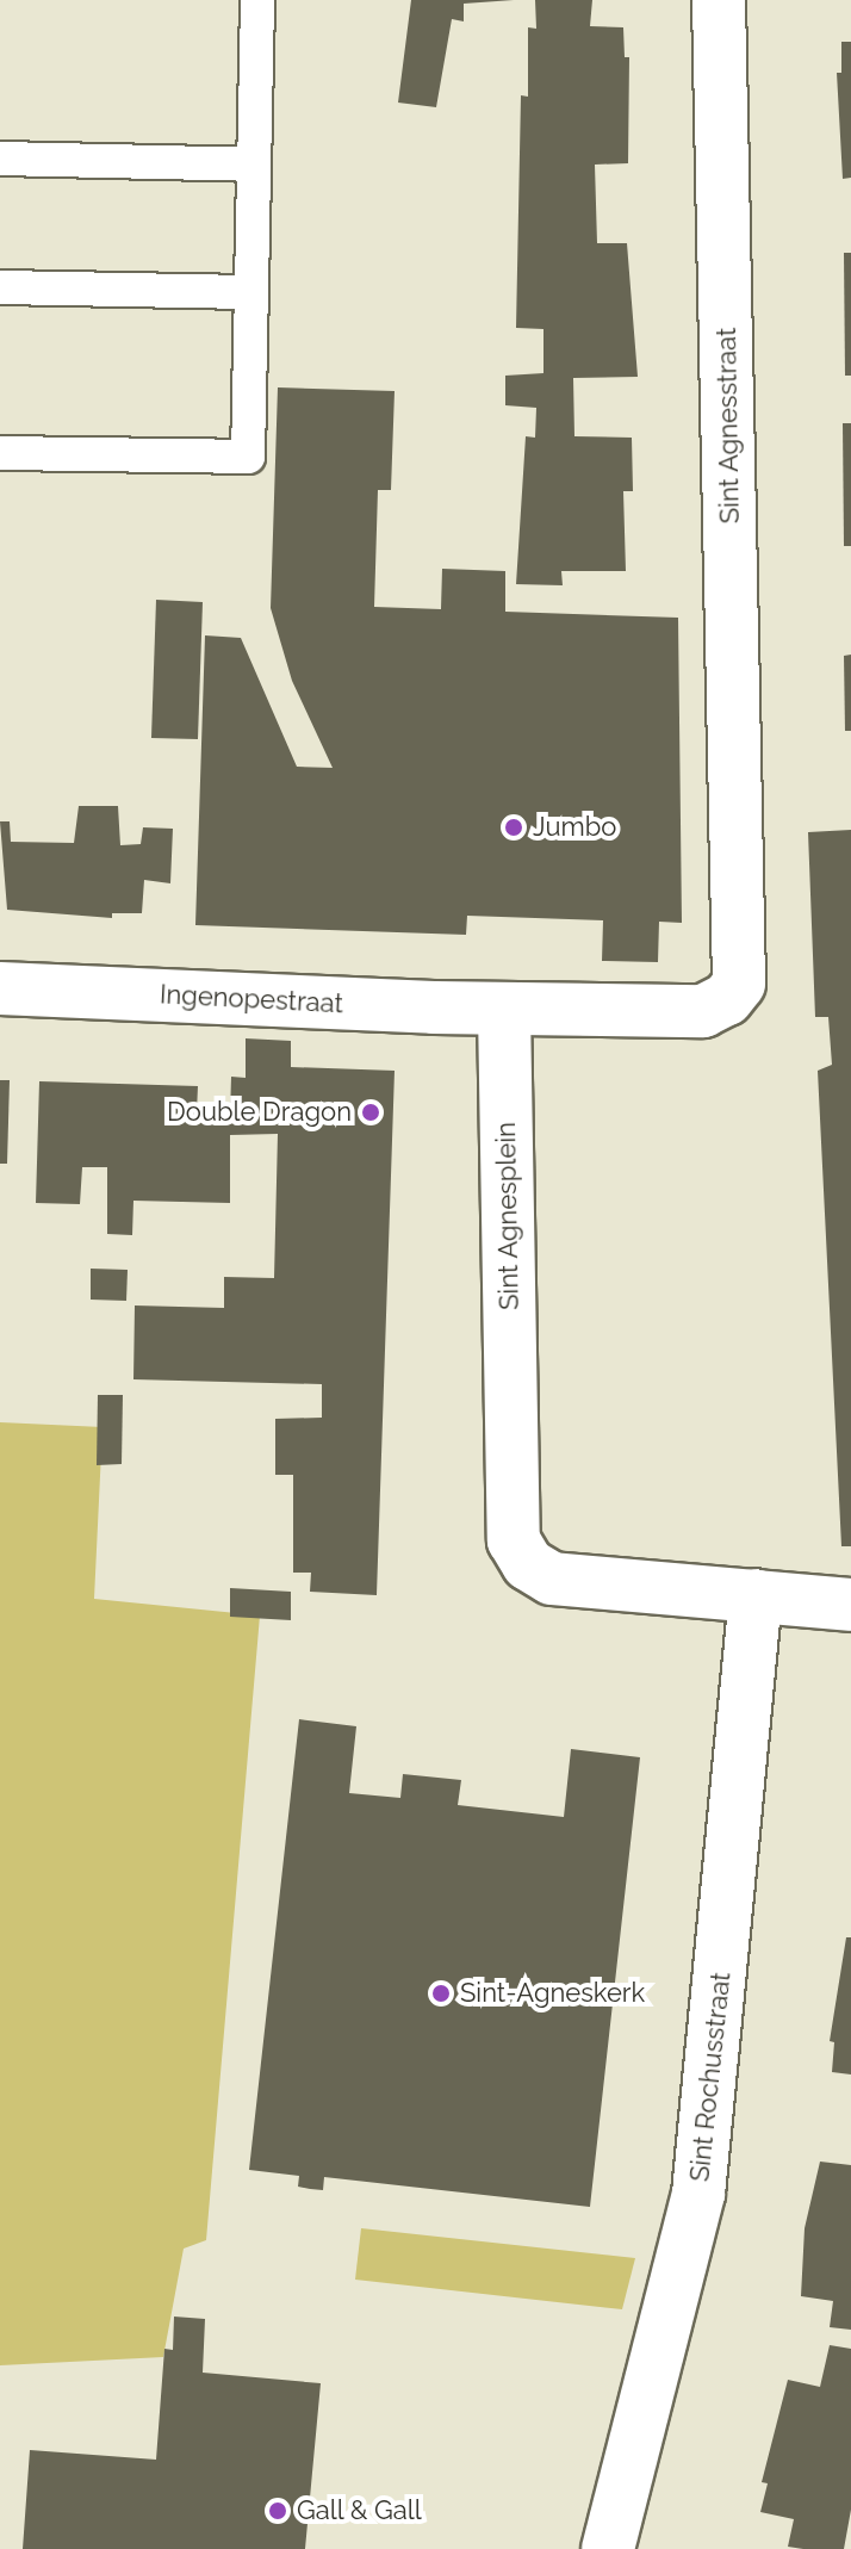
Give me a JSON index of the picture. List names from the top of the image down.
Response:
{
  "streets": {
    "street": [
      "Sint Agnesstraat",
      "Ingenopestraat",
      "Sint Agnesplein",
      "Sint Rochusstraat"
    ]
  },
  "crossings": [
    ["Sint Agnesstraat", "Ingenopestraat"],
    ["Sint Agnesstraat", "Sint Agnesplein"],
    ["Ingenopestraat", "Sint Agnesplein"],
    ["Sint Agnesplein", "Sint Rochusstraat"]
  ],
  "places": [
    "Jumbo",
    "Double Dragon",
    "Sint-Agneskerk",
    "Gall & Gall"
  ]
}
